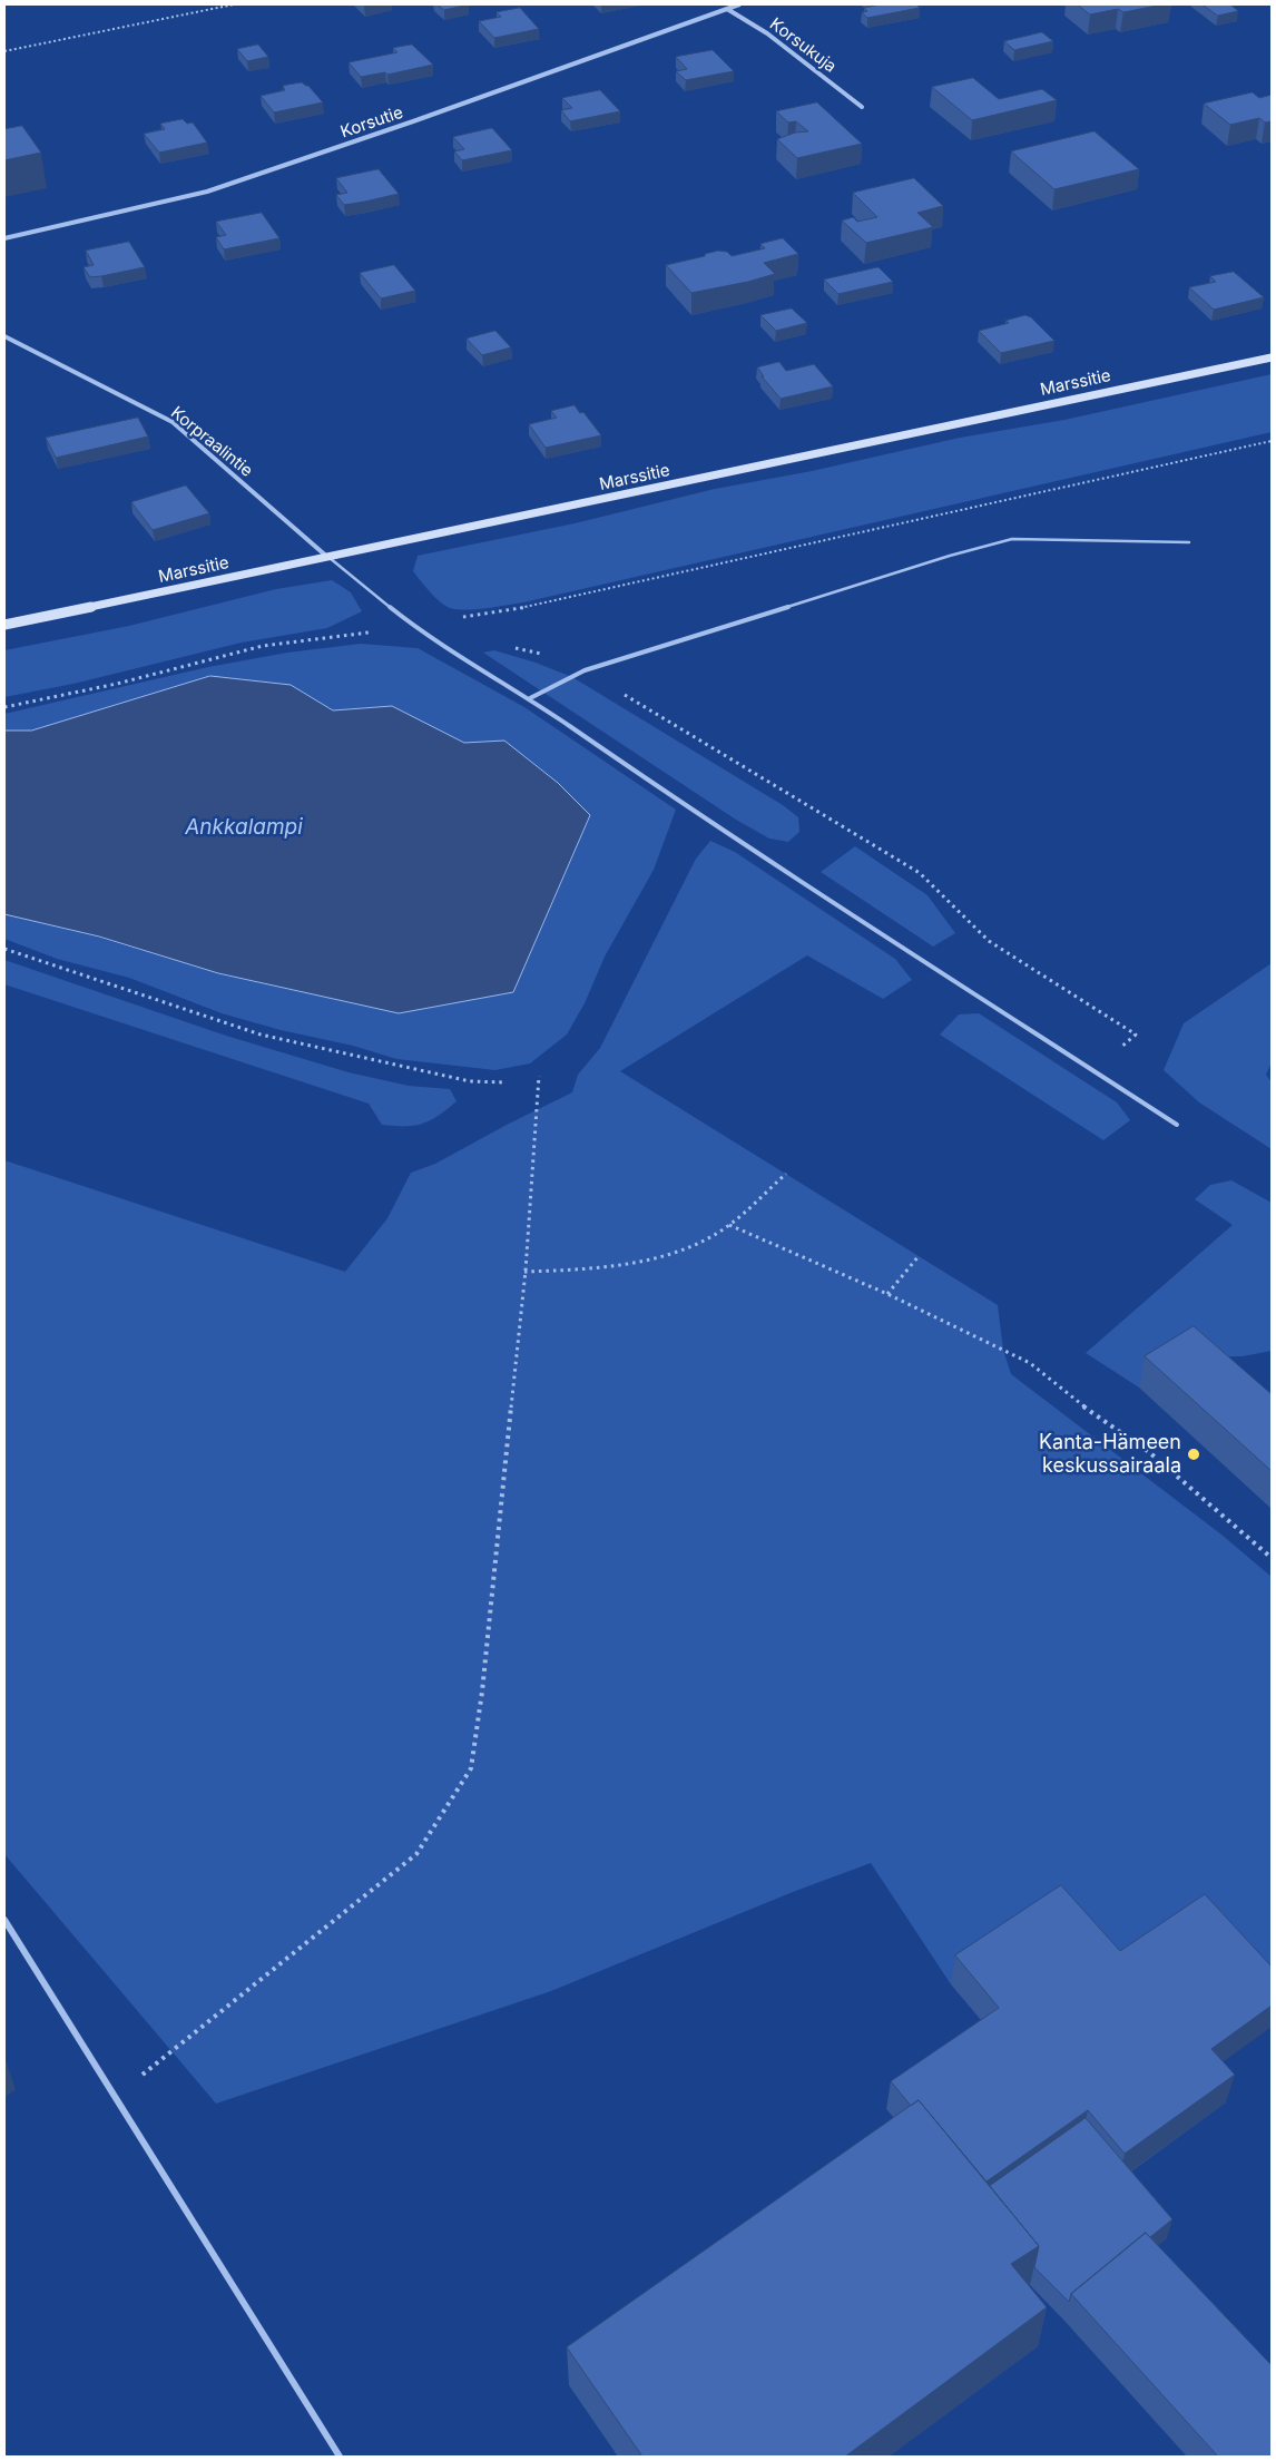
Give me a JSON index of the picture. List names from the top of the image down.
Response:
{
  "streets": {
    "main road": ["Marssitie"],
    "street": ["Korsukuja", "Korsutie", "Korpraalintie"]
  },
  "crossings": [
    ["Korsukuja", "Korsutie"],
    ["Marssitie", "Korpraalintie"]
  ],
  "water": ["Ankkalampi"],
  "places": ["Kanta-Hämeen keskussairaala"]
}
